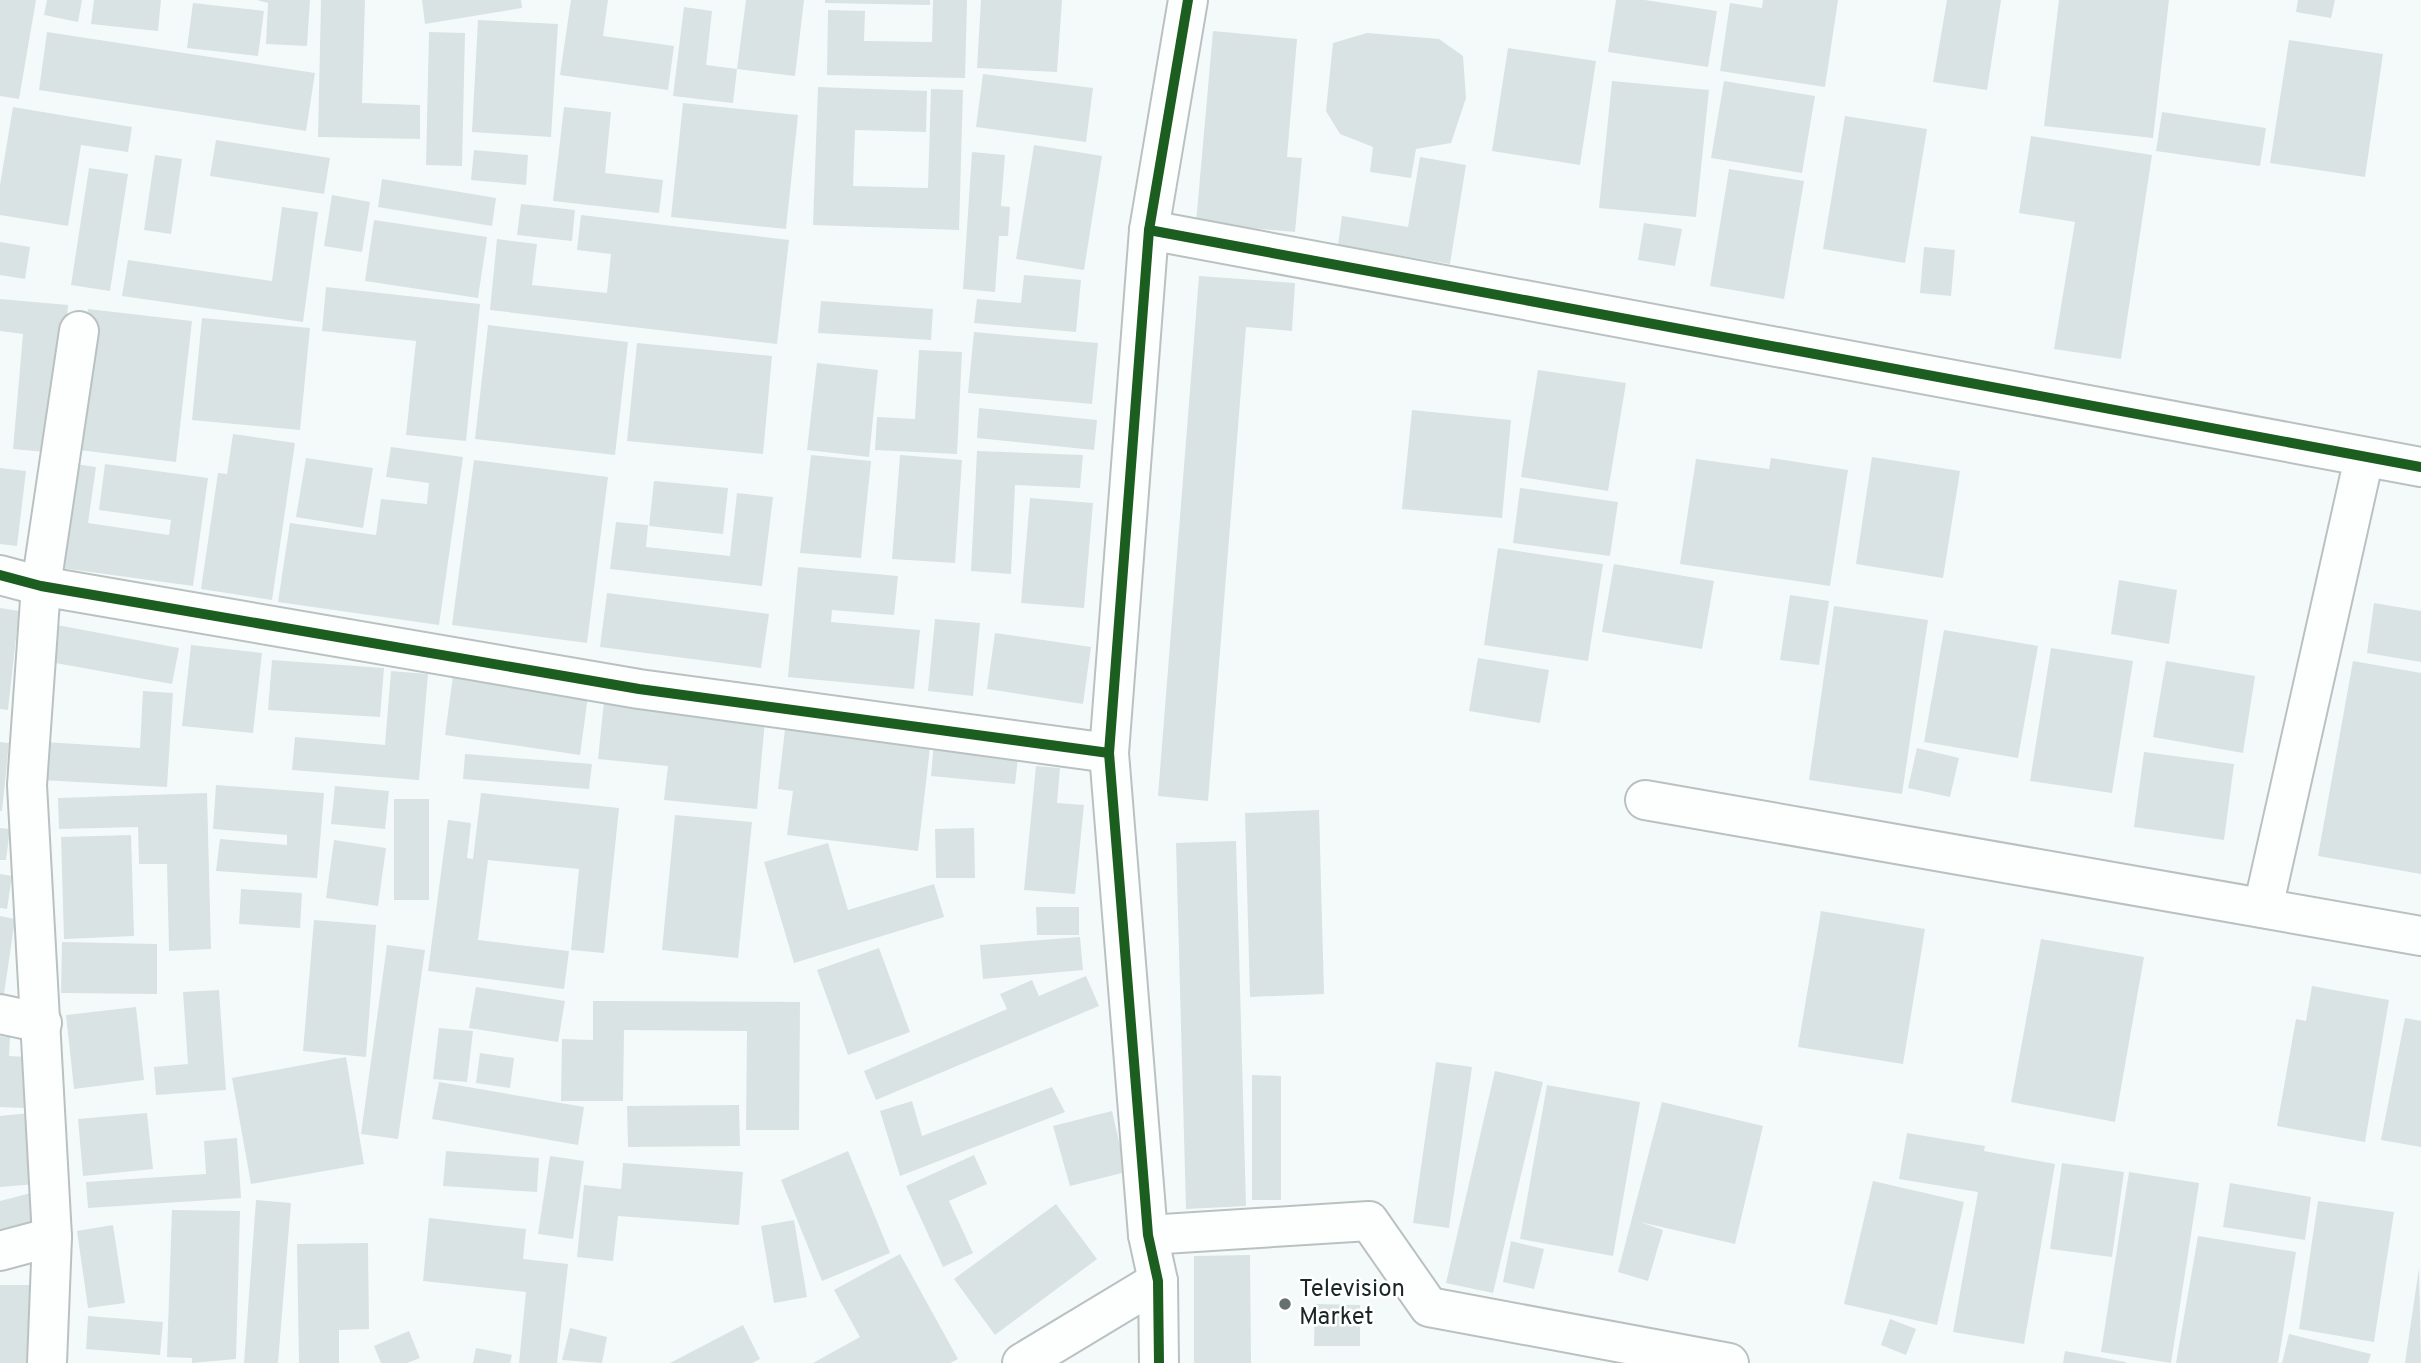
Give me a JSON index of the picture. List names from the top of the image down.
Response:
{
  "places": ["Television Market"]
}
